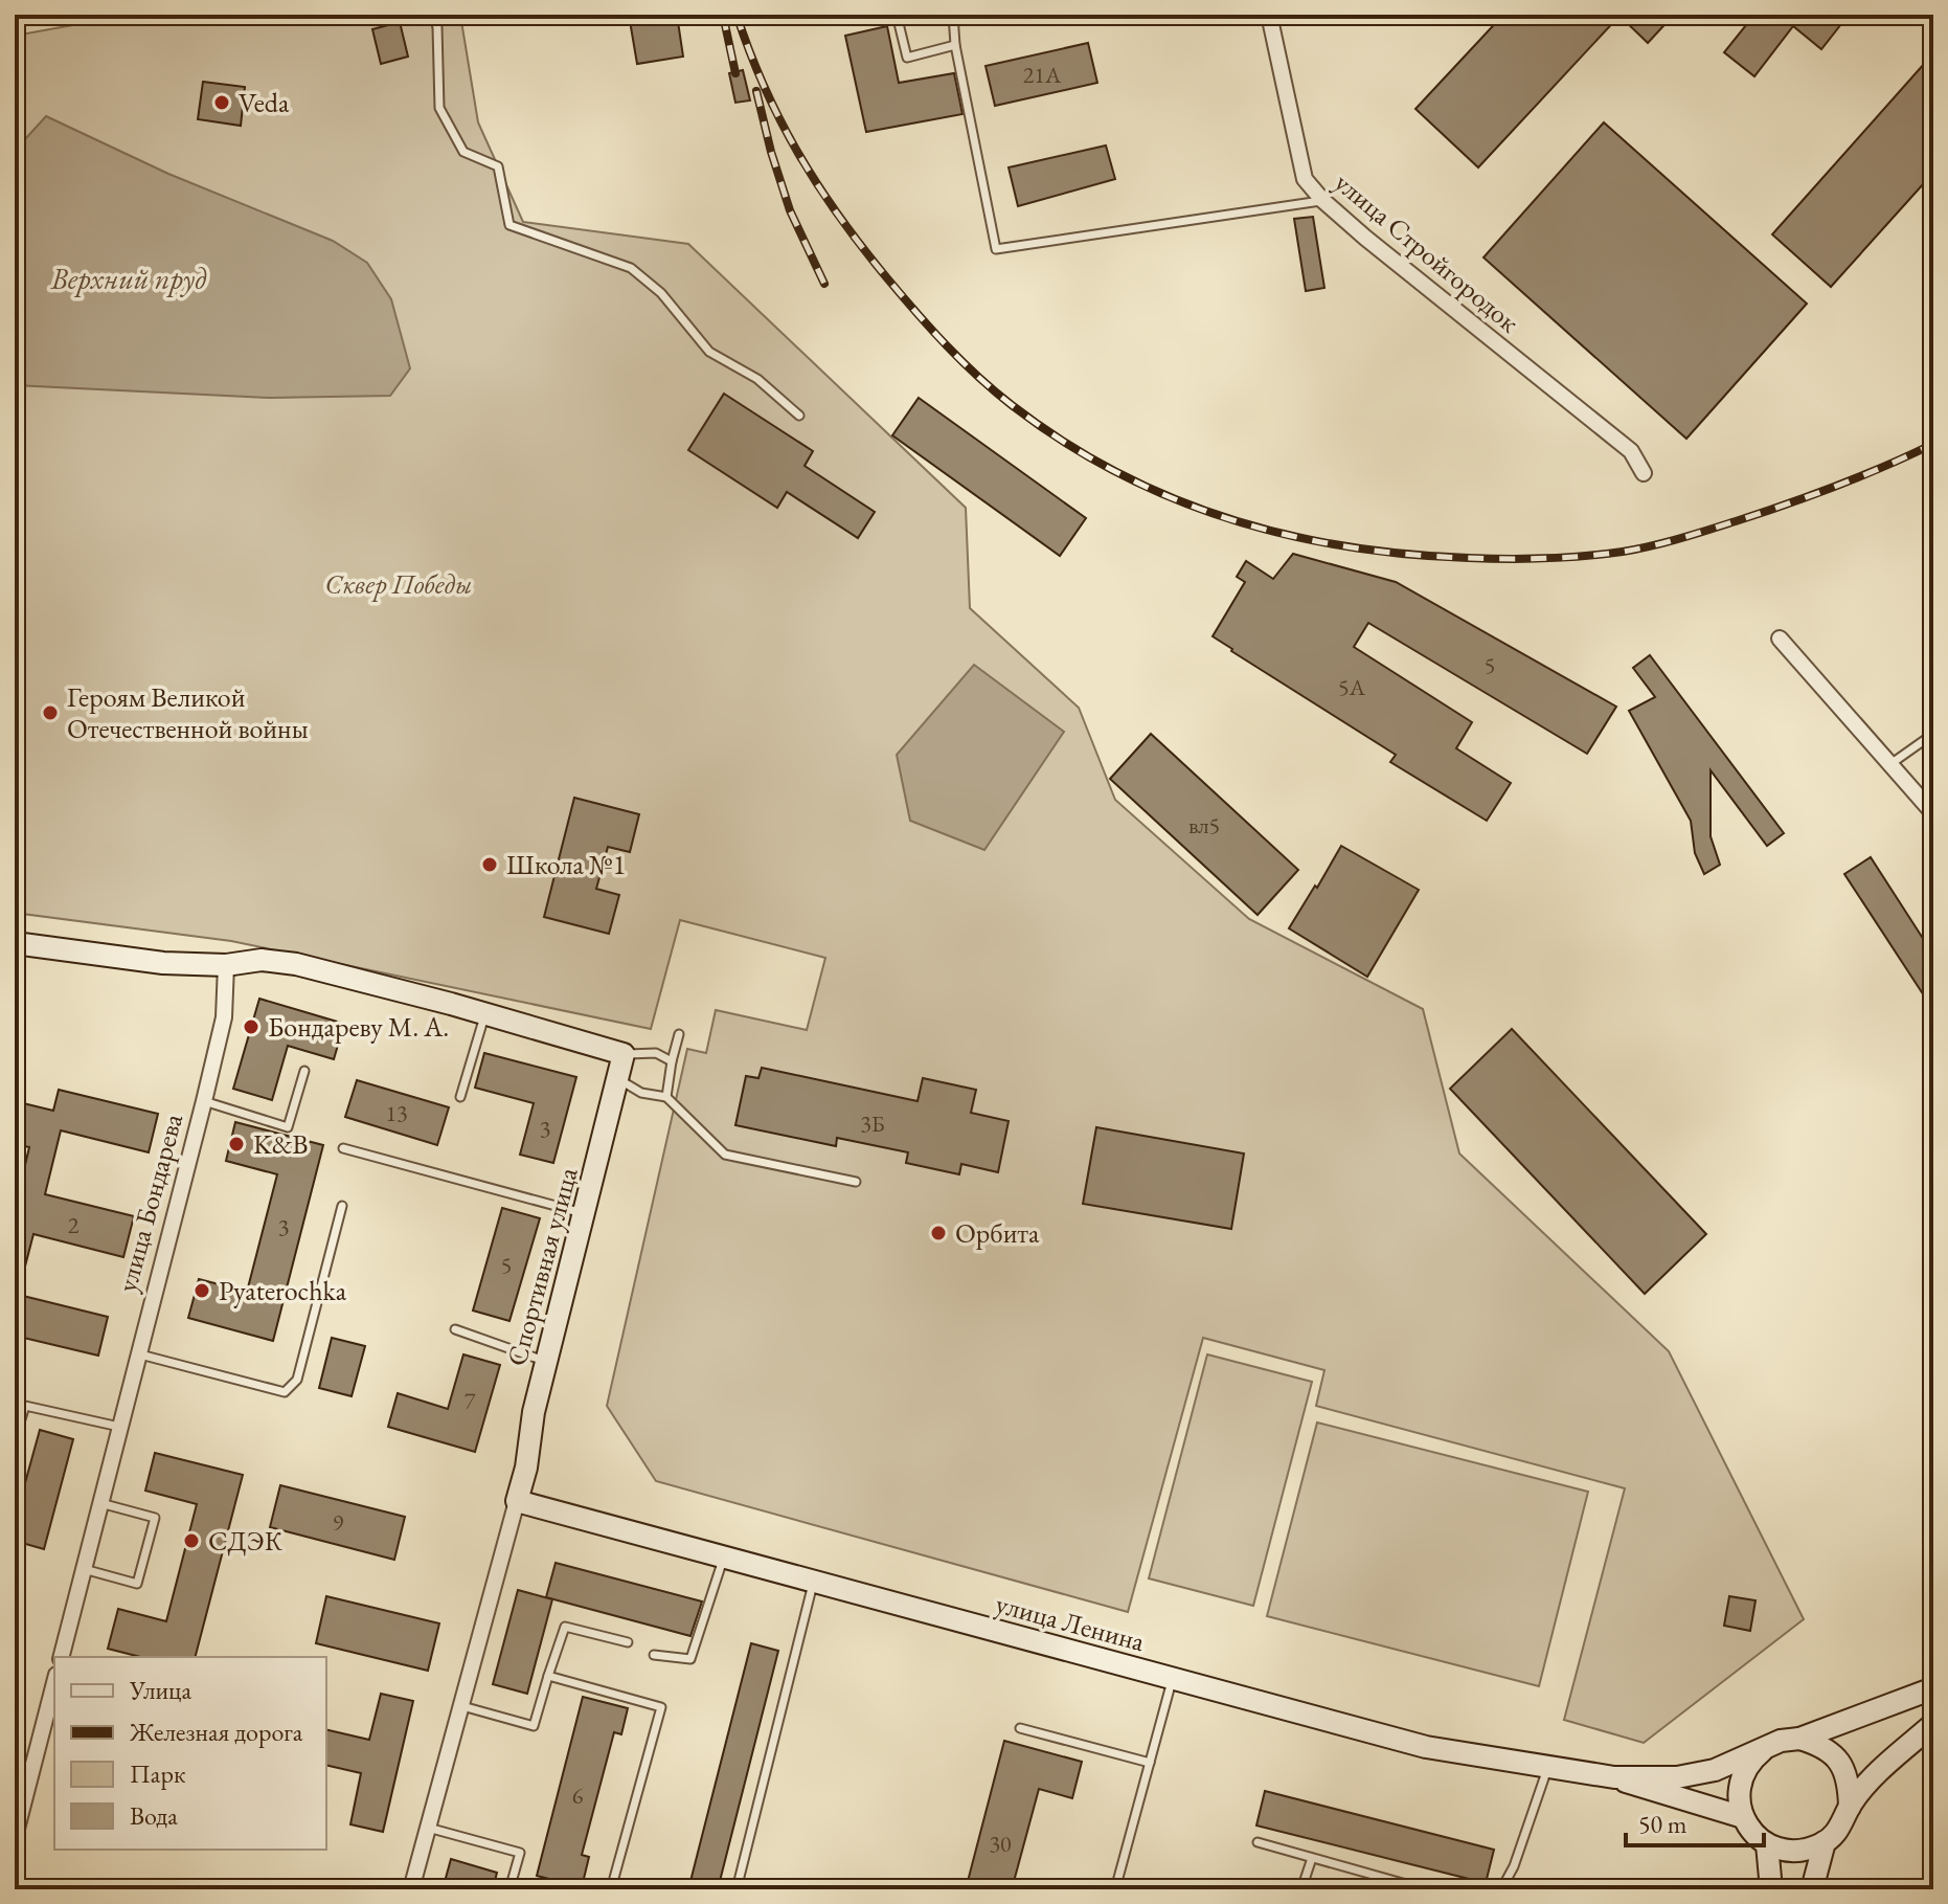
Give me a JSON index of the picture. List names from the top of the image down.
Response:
{
  "streets": {
    "street": [
      "улица Стройгородок",
      "улица Бондарева",
      "Спортивная улица",
      "улица Ленина"
    ]
  },
  "crossings": [
    ["Спортивная улица", "улица Ленина"]
  ],
  "water": ["Верхний пруд"],
  "parks": ["Сквер Победы"],
  "places": [
    "Veda",
    "Героям Великой Отечественной войны",
    "Школа №1",
    "Бондареву М. А.",
    "K&B",
    "Орбита",
    "Pyaterochka",
    "СДЭК"
  ],
  "house_numbers": [
    "21А",
    "5",
    "5А",
    "вл5",
    "13",
    "3Б",
    "3",
    "2",
    "3",
    "5",
    "7",
    "9",
    "6",
    "30"
  ],
  "legend": [
    "Улица",
    "Железная дорога",
    "Парк",
    "Вода"
  ],
  "scale_bar": "50 m"
}
